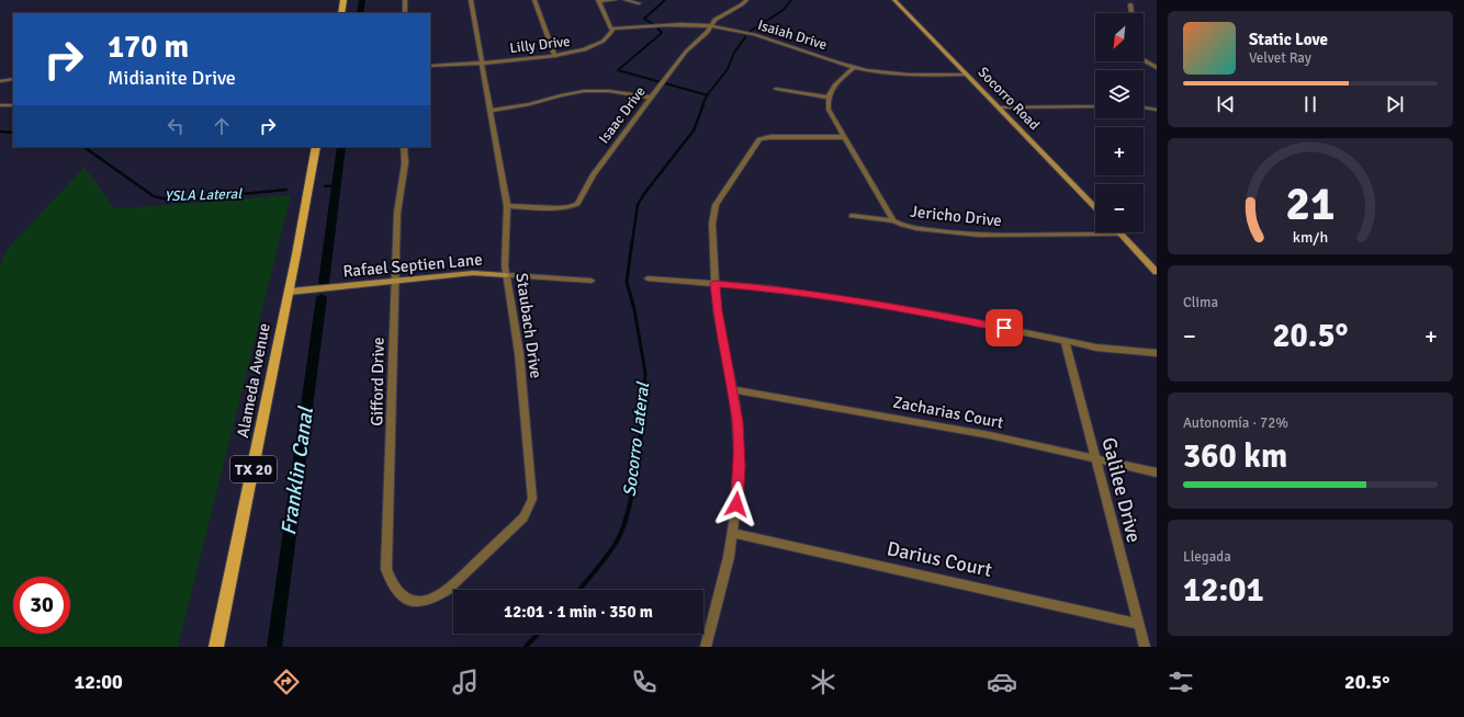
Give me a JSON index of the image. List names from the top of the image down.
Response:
{
  "streets": {
    "main road": [
      "Socorro Road",
      "Rafael Septien Lane",
      "Alameda Avenue",
      "TX 20"
    ],
    "street": [
      "Isaiah Drive",
      "Lilly Drive",
      "Isaac Drive",
      "Jericho Drive",
      "Staubach Drive",
      "Gifford Drive",
      "Zacharias Court",
      "Galilee Drive",
      "Darius Court"
    ]
  },
  "crossings": [
    ["Isaiah Drive", "Lilly Drive"],
    ["Isaiah Drive", "Socorro Road"],
    ["Isaiah Drive", "Isaac Drive"],
    ["Lilly Drive", "Staubach Drive"],
    ["Isaac Drive", "Staubach Drive"],
    ["Rafael Septien Lane", "Staubach Drive"],
    ["Rafael Septien Lane", "Alameda Avenue"],
    ["Rafael Septien Lane", "Gifford Drive"],
    ["Staubach Drive", "Gifford Drive"],
    ["Zacharias Court", "Galilee Drive"],
    ["Galilee Drive", "Darius Court"]
  ],
  "water": ["YSLA Lateral", "Socorro Lateral", "Franklin Canal"],
  "north": "bottom left",
  "page": {
    "map_buttons": ["+", "−"],
    "turn": ["170 m", "Midianite Drive"],
    "song": ["Static Love", "Velvet Ray"],
    "tile": [
      "Clima",
      ["Autonomía · 72%", "360 km"],
      ["Llegada", "12:01"]
    ],
    "heat": ["−", "20.5°", "+"],
    "limit": "30",
    "trip": "12:01 · 1 min · 350 m",
    "tabs": ["12:00", "20.5°"],
    "gauge": ["21", "km/h"]
  }
}
